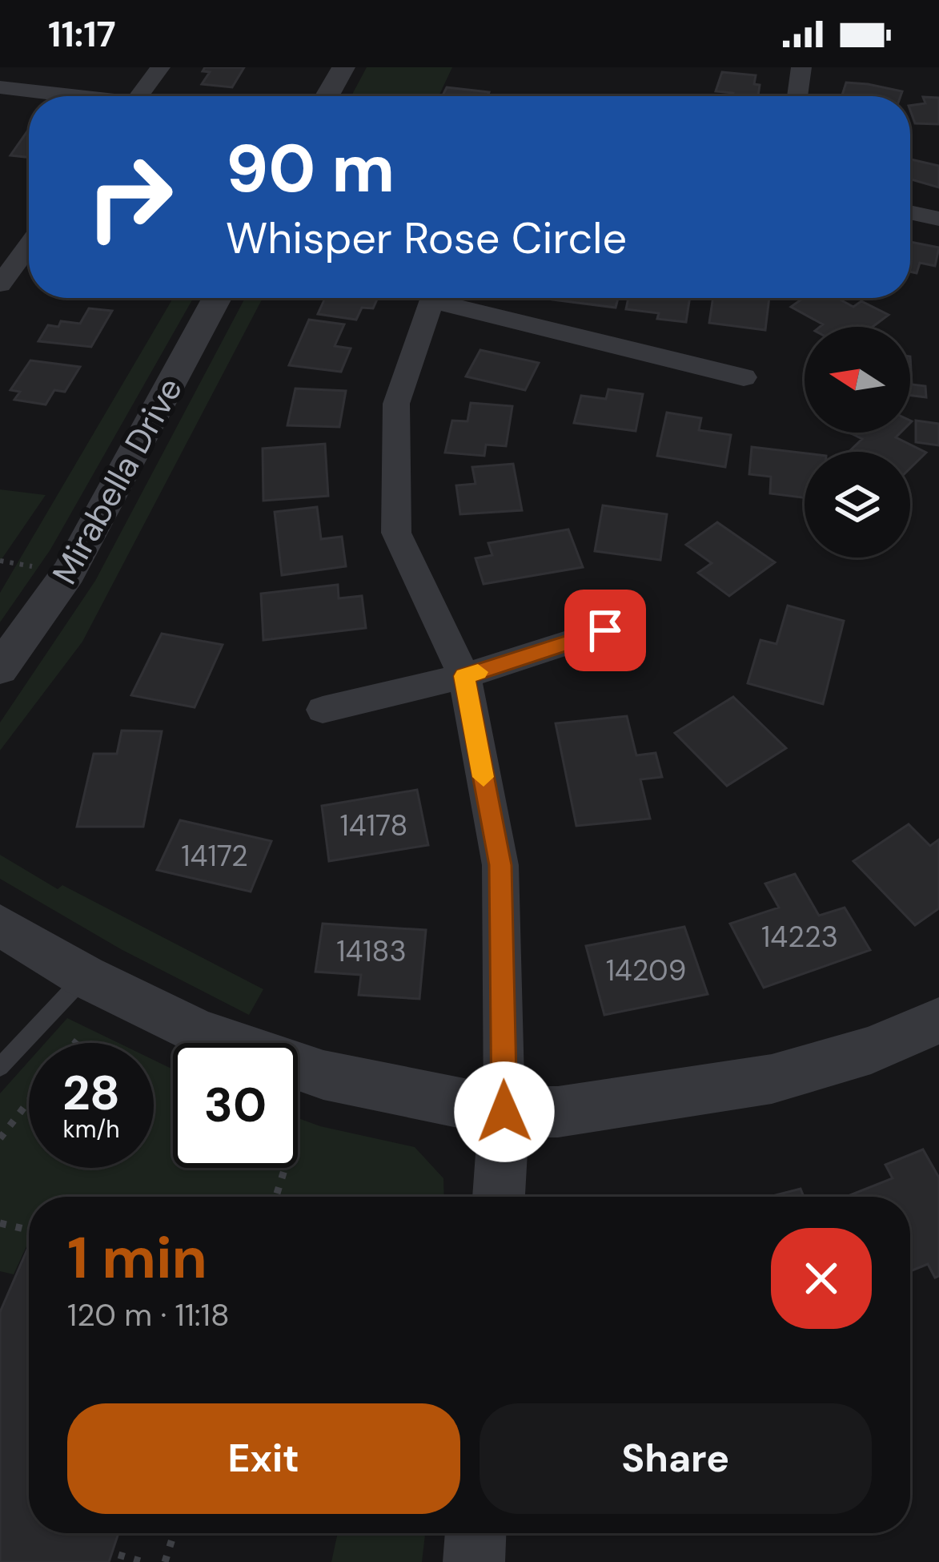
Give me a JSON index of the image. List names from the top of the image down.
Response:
{
  "streets": {
    "street": ["Mirabella Drive"]
  },
  "house_numbers": [
    "14178",
    "14172",
    "14223",
    "14183",
    "14209"
  ],
  "north": "left",
  "page": {
    "status": "11:17",
    "turn": ["90 m", "Whisper Rose Circle"],
    "speed": "28 km/h",
    "limit": "30",
    "heading": ["1 min", "120 m · 11:18"],
    "buttons": ["Exit", "Share"]
  }
}
